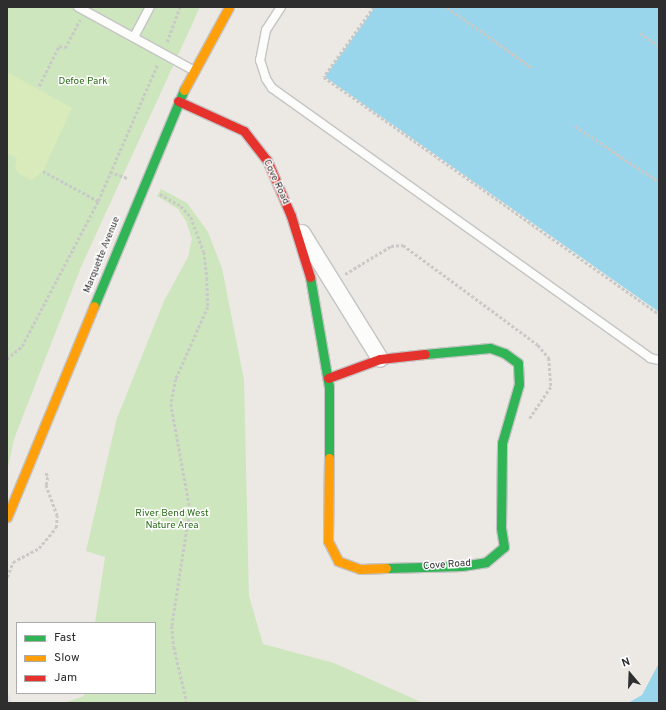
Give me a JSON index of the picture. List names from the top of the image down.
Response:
{
  "streets": {
    "street": ["Cove Road", "Marquette Avenue"]
  },
  "crossings": [
    ["Cove Road", "Marquette Avenue"]
  ],
  "parks": ["Defoe Park", "River Bend West Nature Area"],
  "legend": ["Fast", "Slow", "Jam"],
  "north": "top"
}
